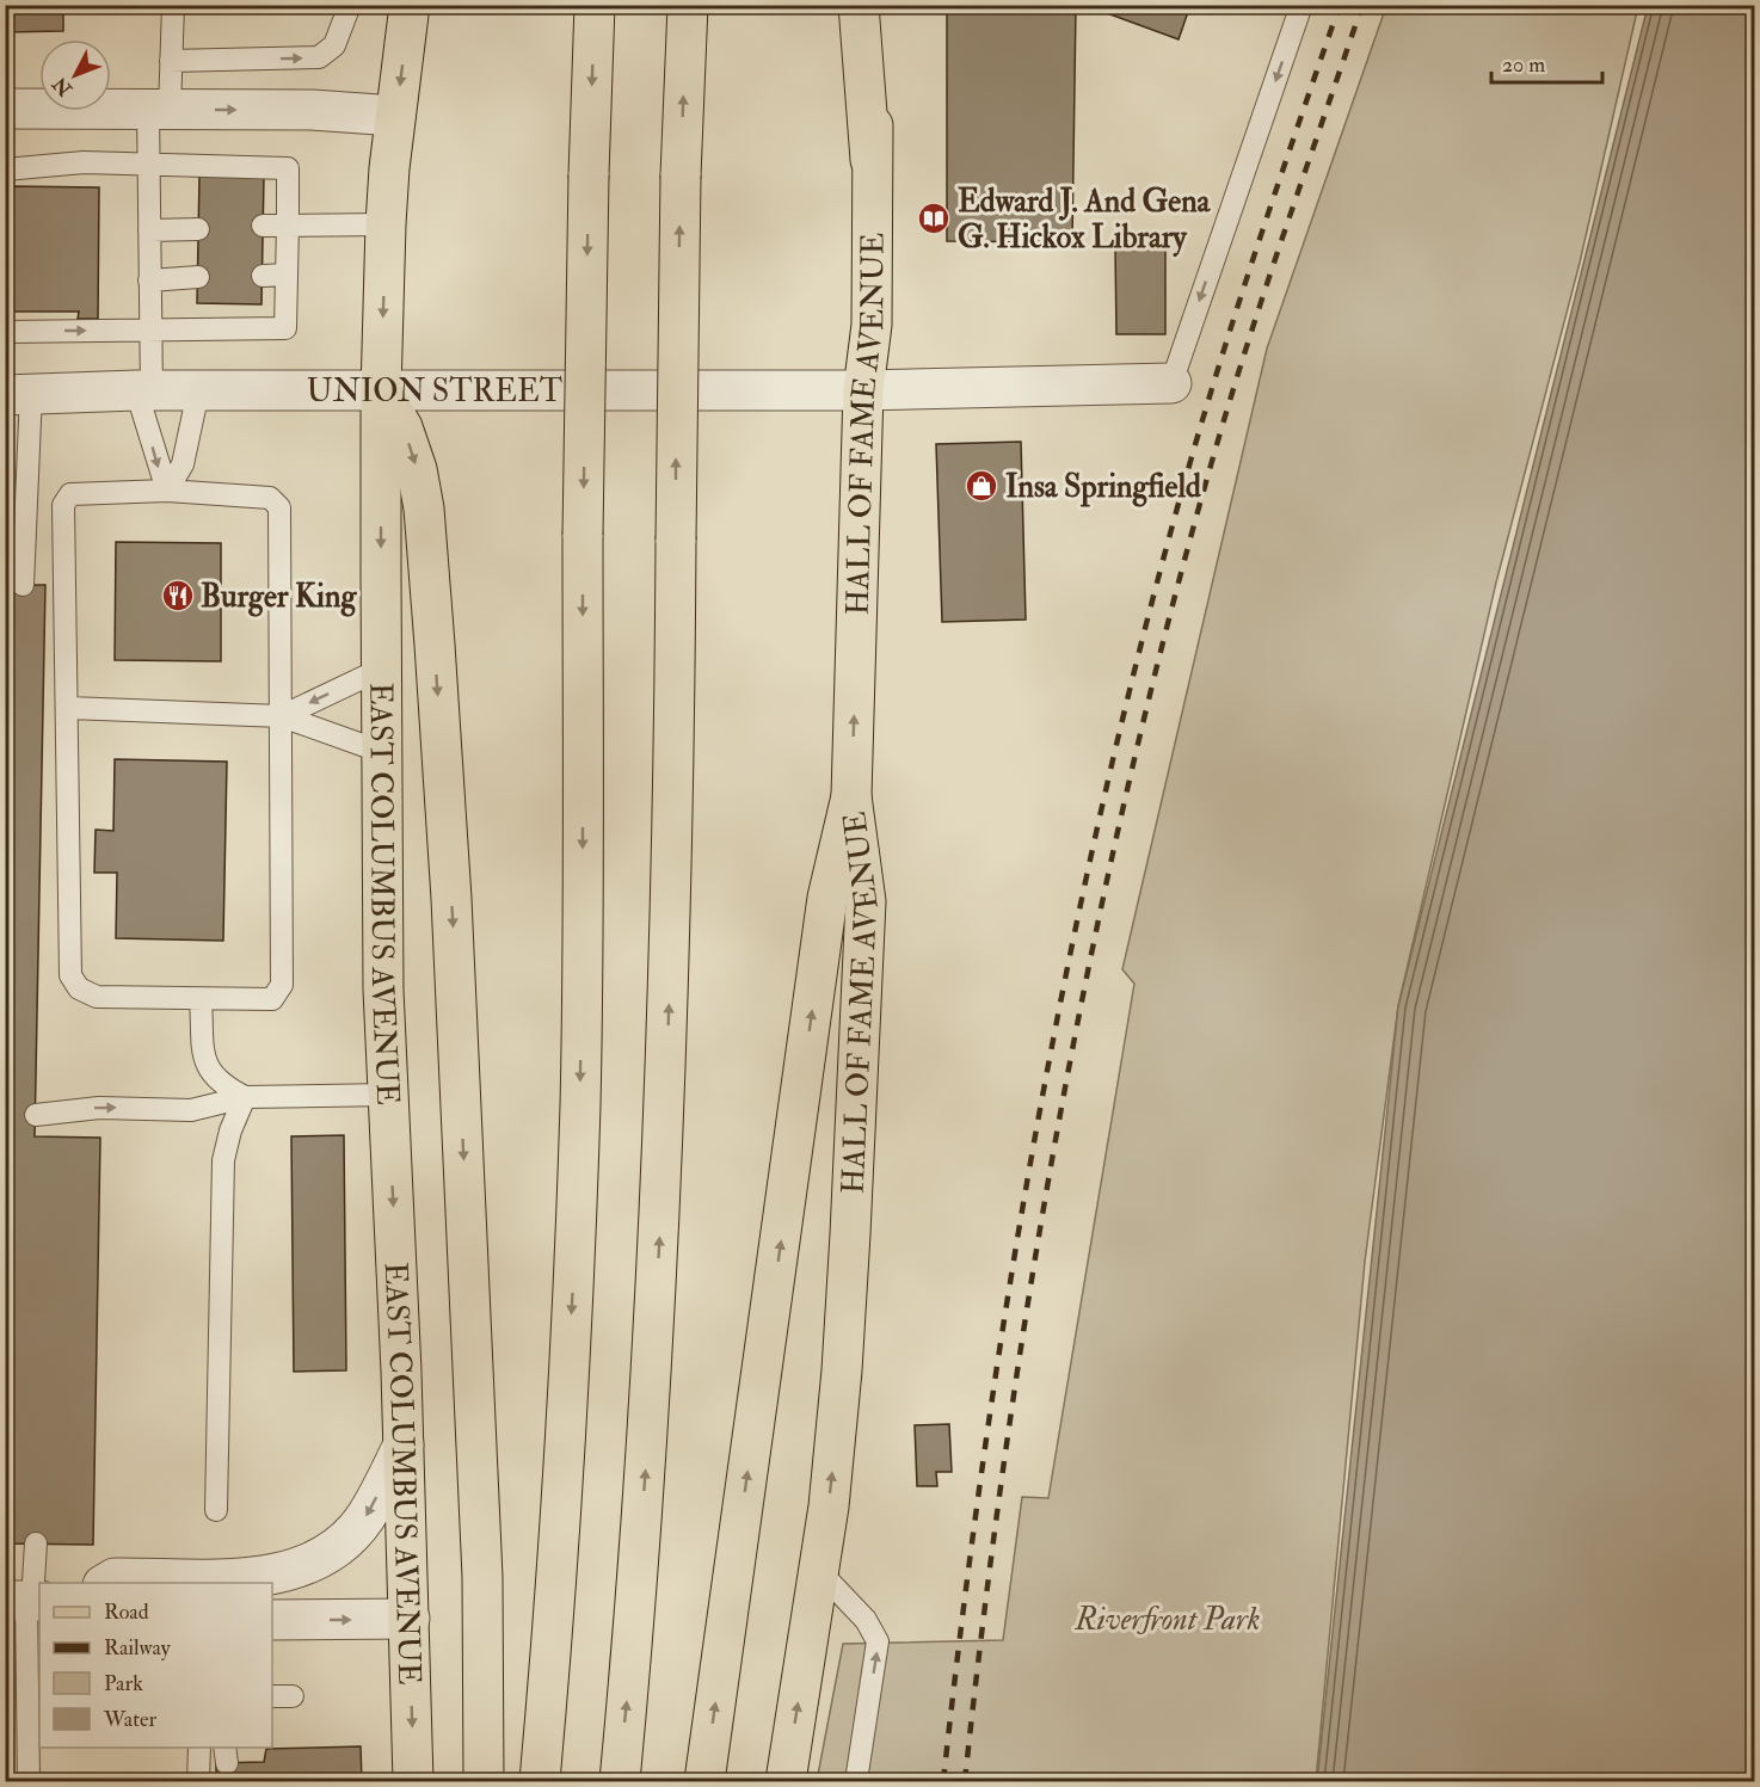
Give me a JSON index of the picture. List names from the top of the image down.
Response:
{
  "streets": {
    "main road": ["HALL OF FAME AVENUE", "EAST COLUMBUS AVENUE"],
    "street": ["UNION STREET"]
  },
  "crossings": [
    ["UNION STREET", "HALL OF FAME AVENUE"],
    ["UNION STREET", "EAST COLUMBUS AVENUE"]
  ],
  "parks": ["Riverfront Park"],
  "places": {
    "library": ["Edward J. And Gena G. Hickox Library"],
    "shop": ["Insa Springfield"],
    "restaurant": ["Burger King"]
  },
  "legend": [
    "Road",
    "Railway",
    "Park",
    "Water"
  ],
  "scale_bar": "20 m",
  "north": "bottom left"
}
